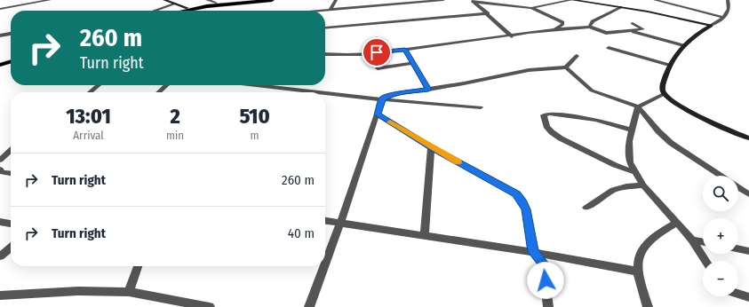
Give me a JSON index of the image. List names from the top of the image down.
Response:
{
  "page": {
    "turn": ["260 m", "Turn right"],
    "eta": [
      "13:01",
      "Arrival",
      "2",
      "min",
      "510",
      "m"
    ],
    "list": [
      {
        "name": "Turn right",
        "value": "260 m"
      },
      {
        "name": "Turn right",
        "value": "40 m"
      }
    ],
    "map_buttons": ["+", "−"]
  }
}
